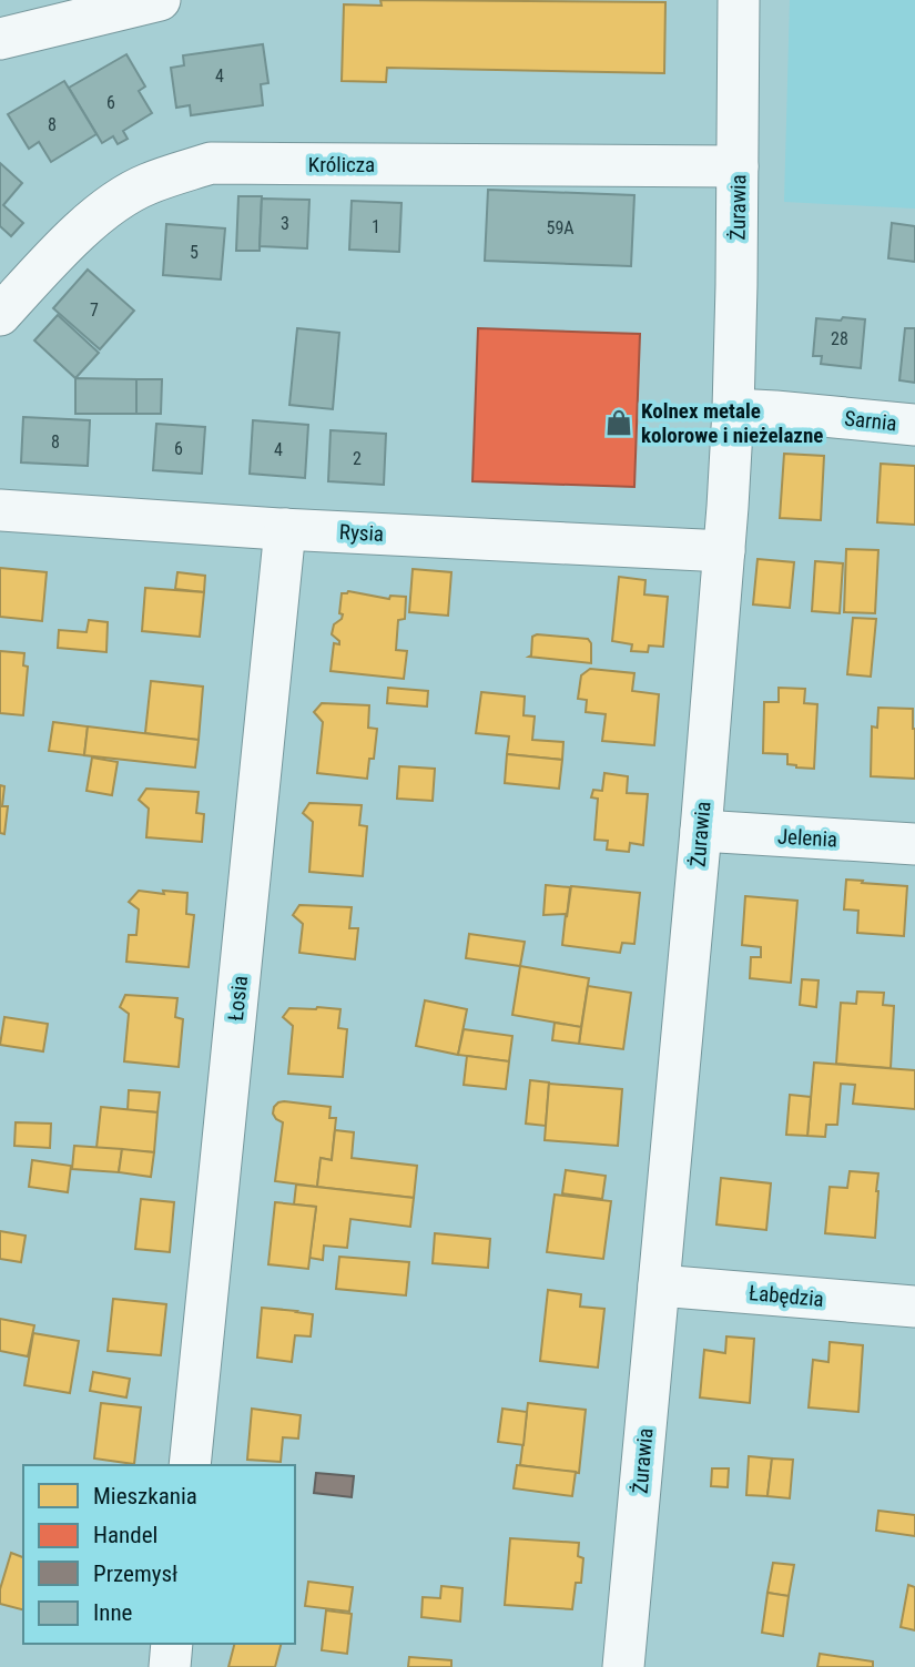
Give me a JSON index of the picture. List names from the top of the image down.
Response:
{
  "streets": {
    "street": [
      "Królicza",
      "Żurawia",
      "Sarnia",
      "Rysia",
      "Jelenia",
      "Łosia",
      "Łabędzia"
    ]
  },
  "crossings": [
    ["Królicza", "Żurawia"],
    ["Żurawia", "Sarnia"],
    ["Żurawia", "Rysia"],
    ["Żurawia", "Jelenia"],
    ["Żurawia", "Łabędzia"],
    ["Rysia", "Łosia"]
  ],
  "places": {
    "shop": ["Kolnex metale kolorowe i nieżelazne"]
  },
  "house_numbers": [
    "4",
    "6",
    "8",
    "3",
    "1",
    "59A",
    "5",
    "7",
    "28",
    "8",
    "6",
    "4",
    "2"
  ],
  "legend": [
    "Mieszkania",
    "Handel",
    "Przemysł",
    "Inne"
  ]
}
